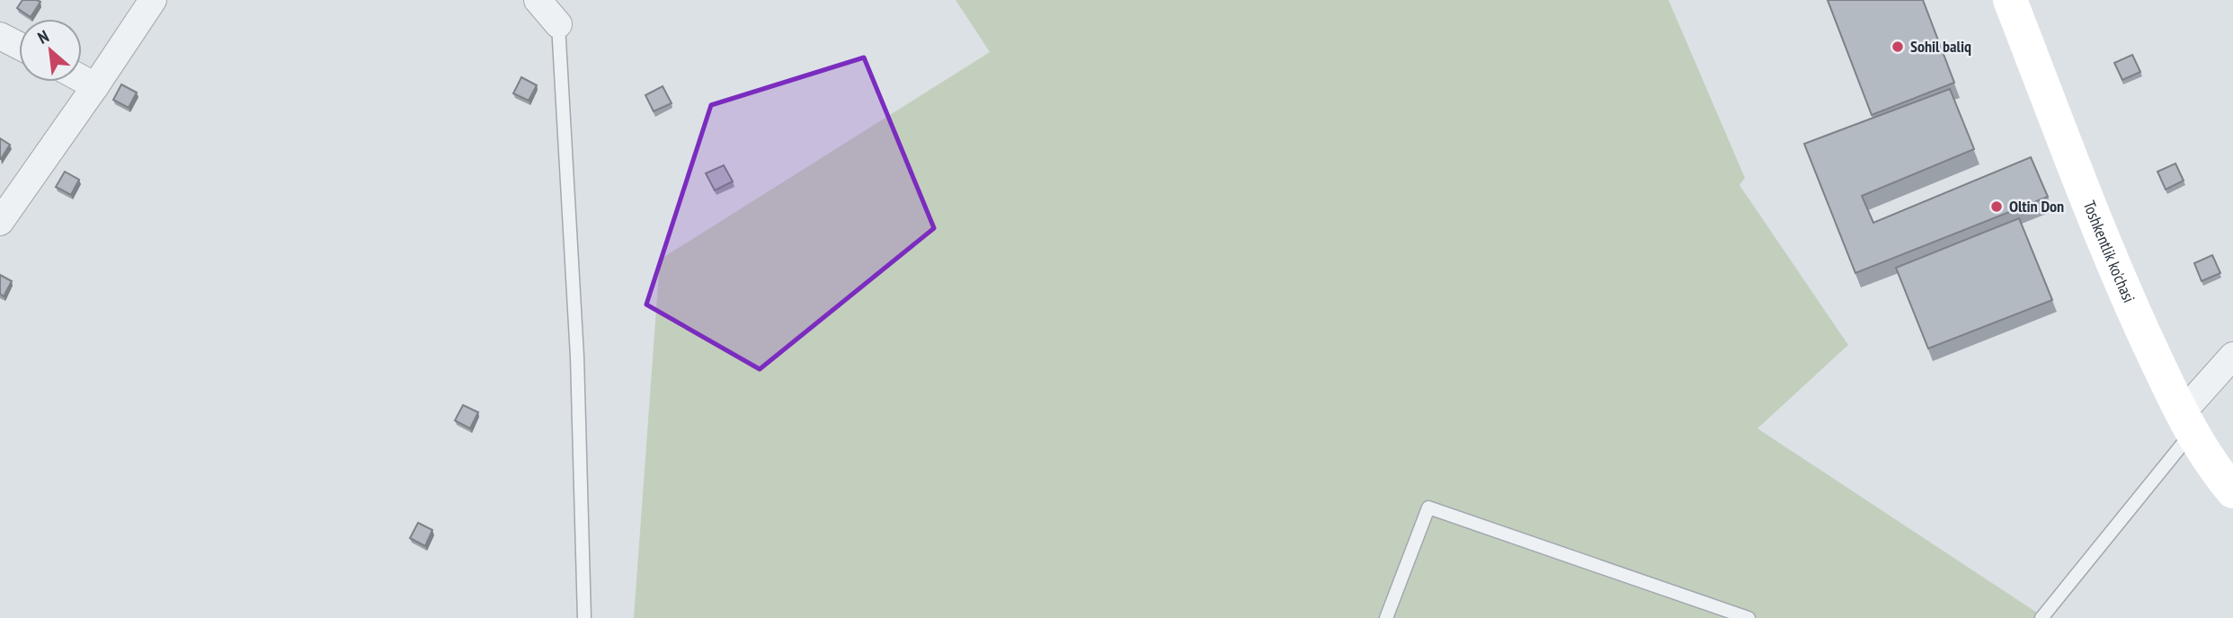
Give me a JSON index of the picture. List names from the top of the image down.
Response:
{
  "streets": {
    "main road": ["Toshkentlik ko'chasi"]
  },
  "places": ["Sohil baliq", "Oltin Don"],
  "north": "top left"
}
